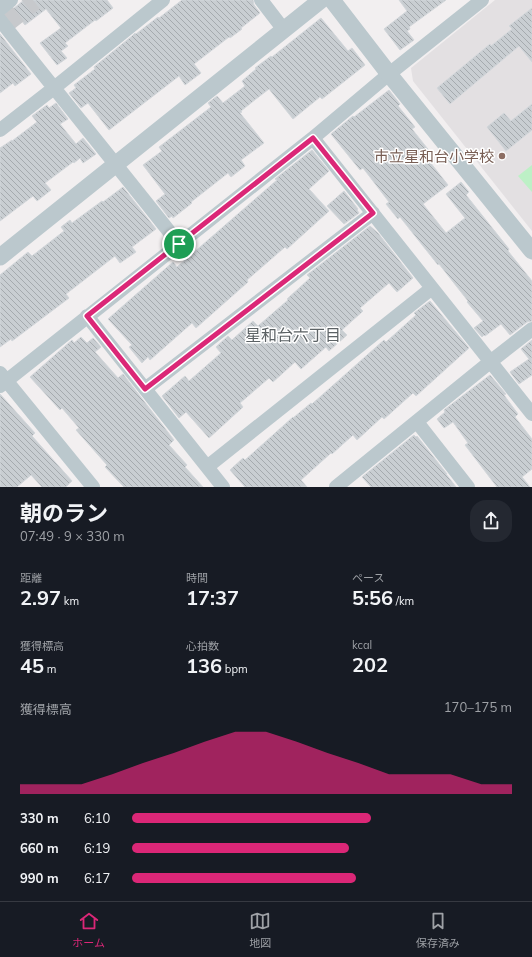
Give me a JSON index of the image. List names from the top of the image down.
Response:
{
  "districts": ["星和台六丁目"],
  "places": ["市立星和台小学校"],
  "page": {
    "heading": ["朝のラン", "07:49 · 9 × 330 m"],
    "stats": [
      ["距離", "2.97 km"],
      ["時間", "17:37"],
      ["ペース", "5:56 /km"],
      ["獲得標高", "45 m"],
      ["心拍数", "136 bpm"],
      ["kcal", "202"]
    ],
    "chart": ["獲得標高", "170–175 m"],
    "list": [
      {
        "name": "330 m",
        "note": "6:10"
      },
      {
        "name": "660 m",
        "note": "6:19"
      },
      {
        "name": "990 m",
        "note": "6:17"
      }
    ],
    "tabs": ["ホーム", "地図", "保存済み"]
  }
}
